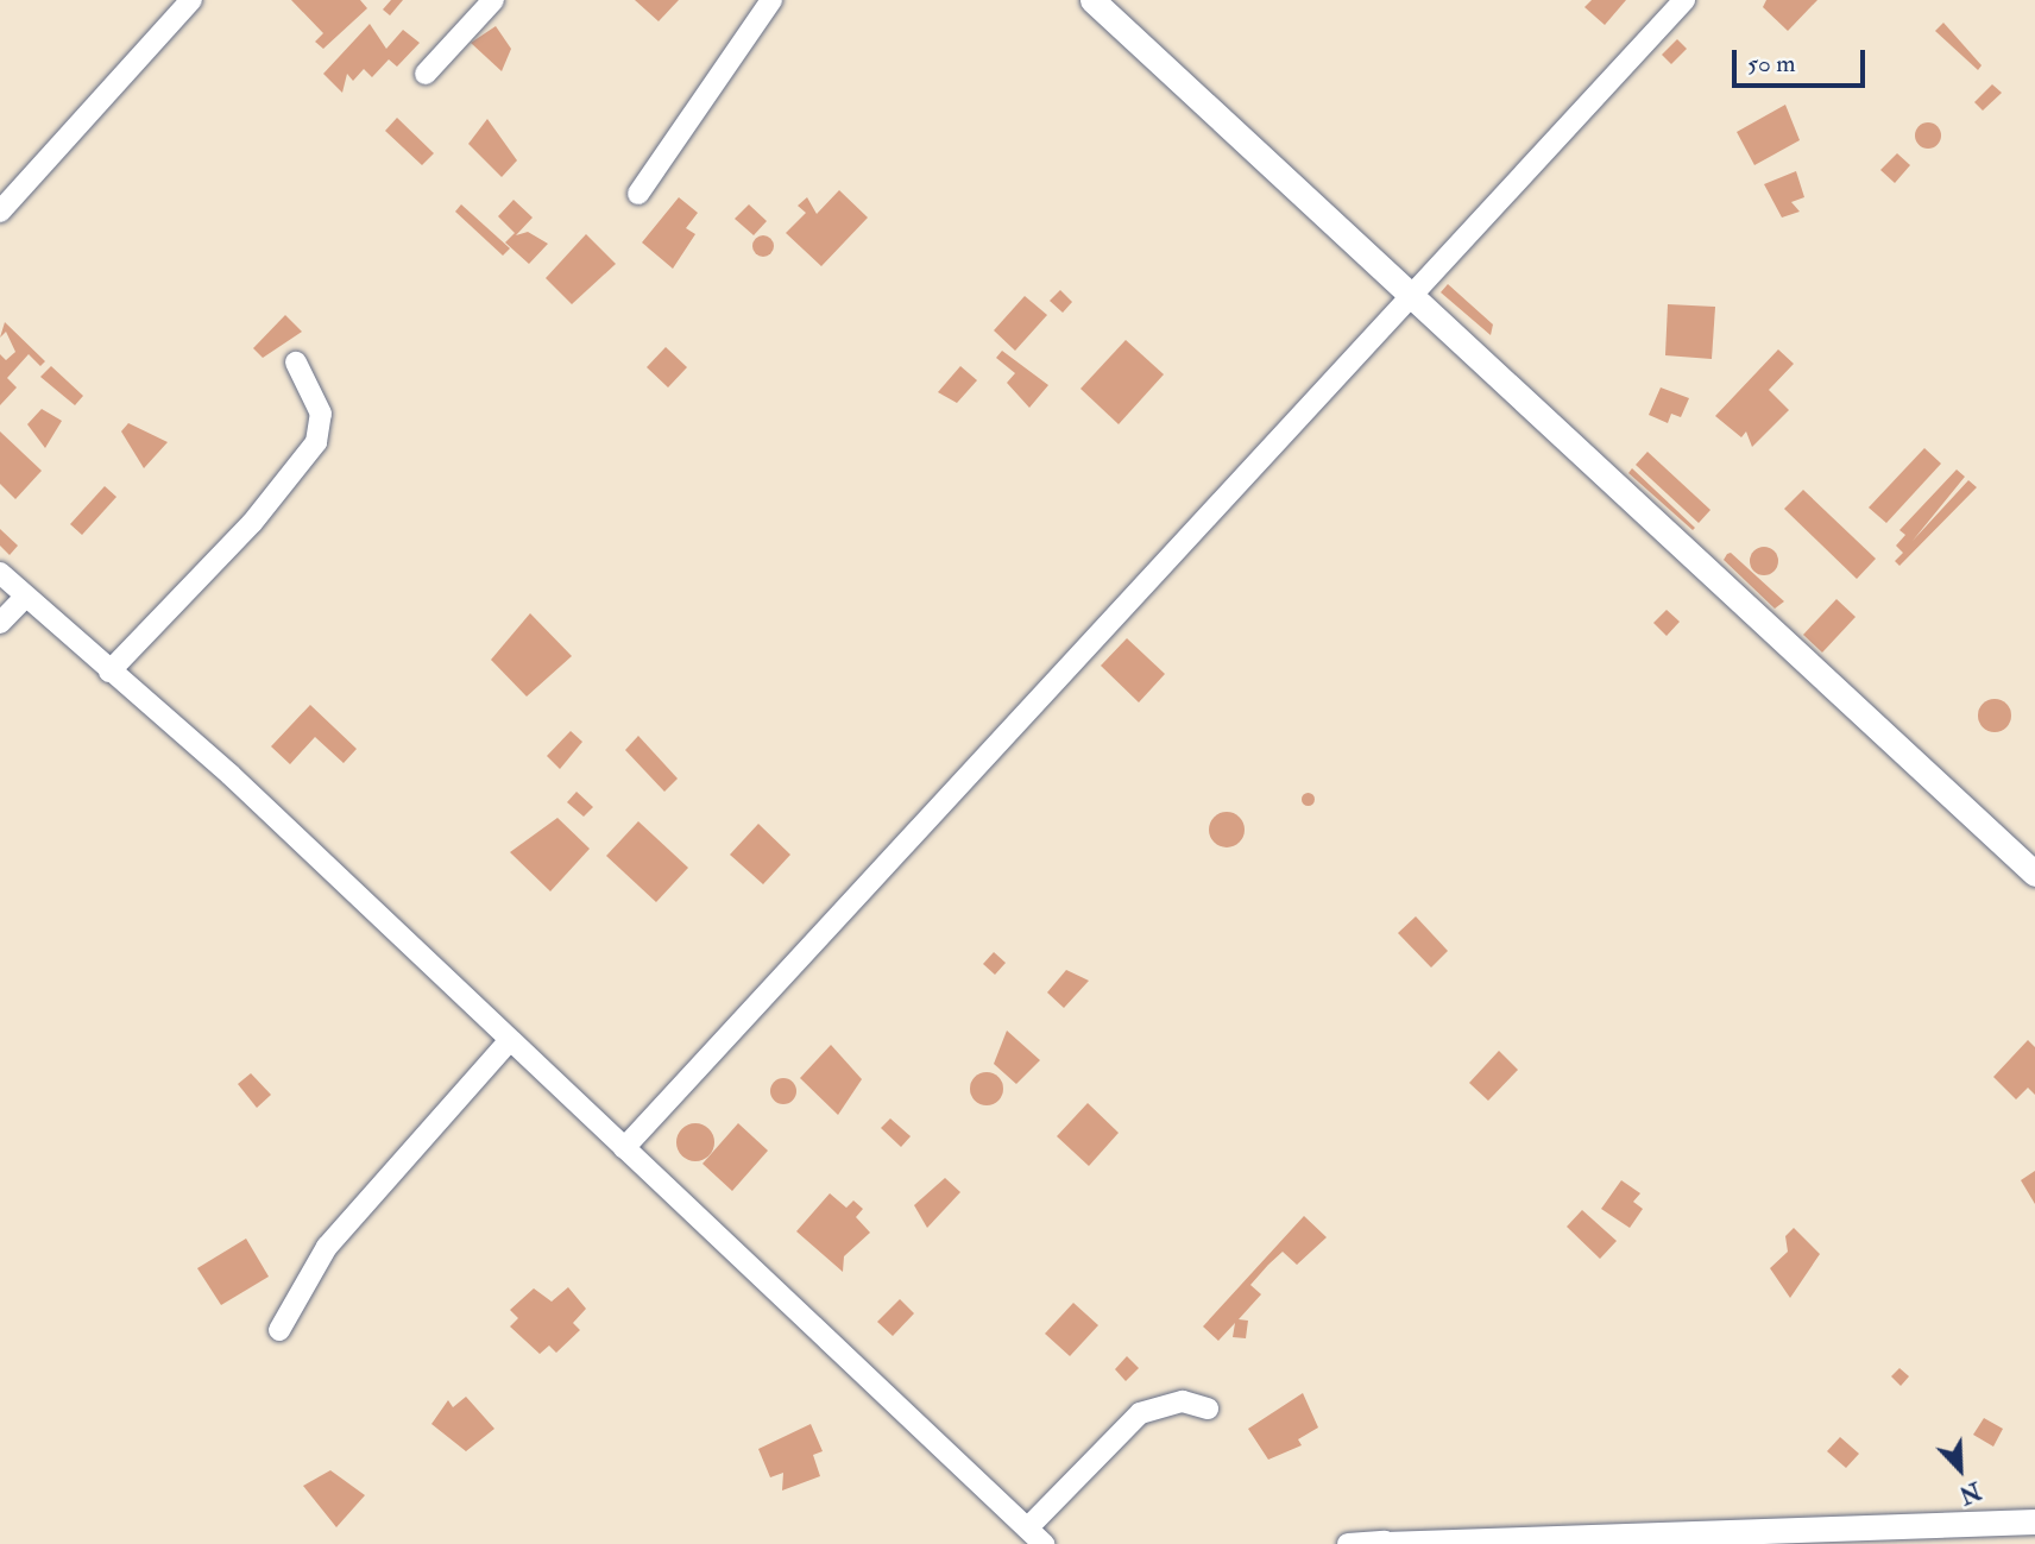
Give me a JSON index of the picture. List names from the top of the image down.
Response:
{
  "scale_bar": "50 m",
  "north": "bottom right"
}
